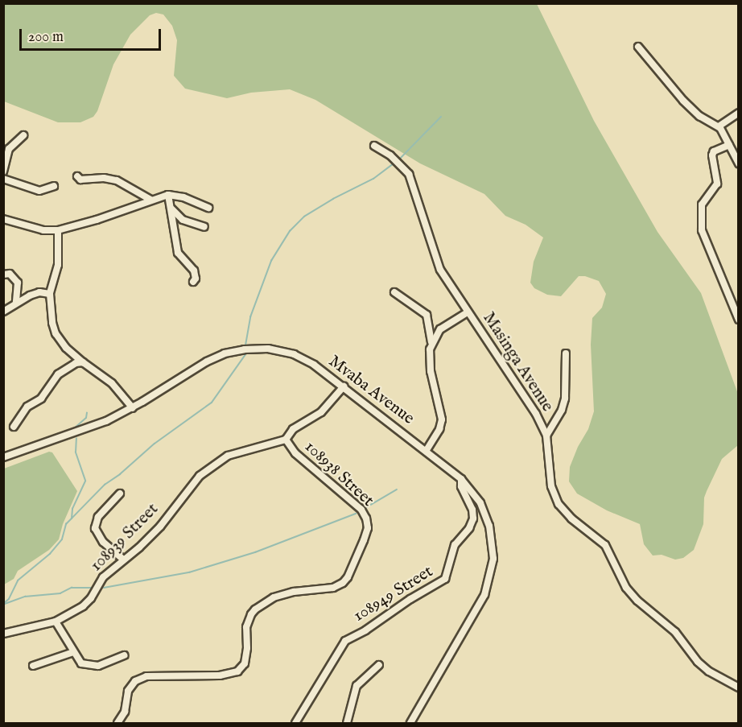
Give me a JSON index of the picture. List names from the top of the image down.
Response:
{
  "streets": {
    "street": [
      "Masinga Avenue",
      "Mvaba Avenue",
      "108938 Street",
      "108939 Street",
      "108949 Street"
    ]
  },
  "crossings": [
    ["Mvaba Avenue", "108938 Street"],
    ["Mvaba Avenue", "108949 Street"],
    ["108938 Street", "108939 Street"]
  ],
  "scale_bar": "200 m"
}
